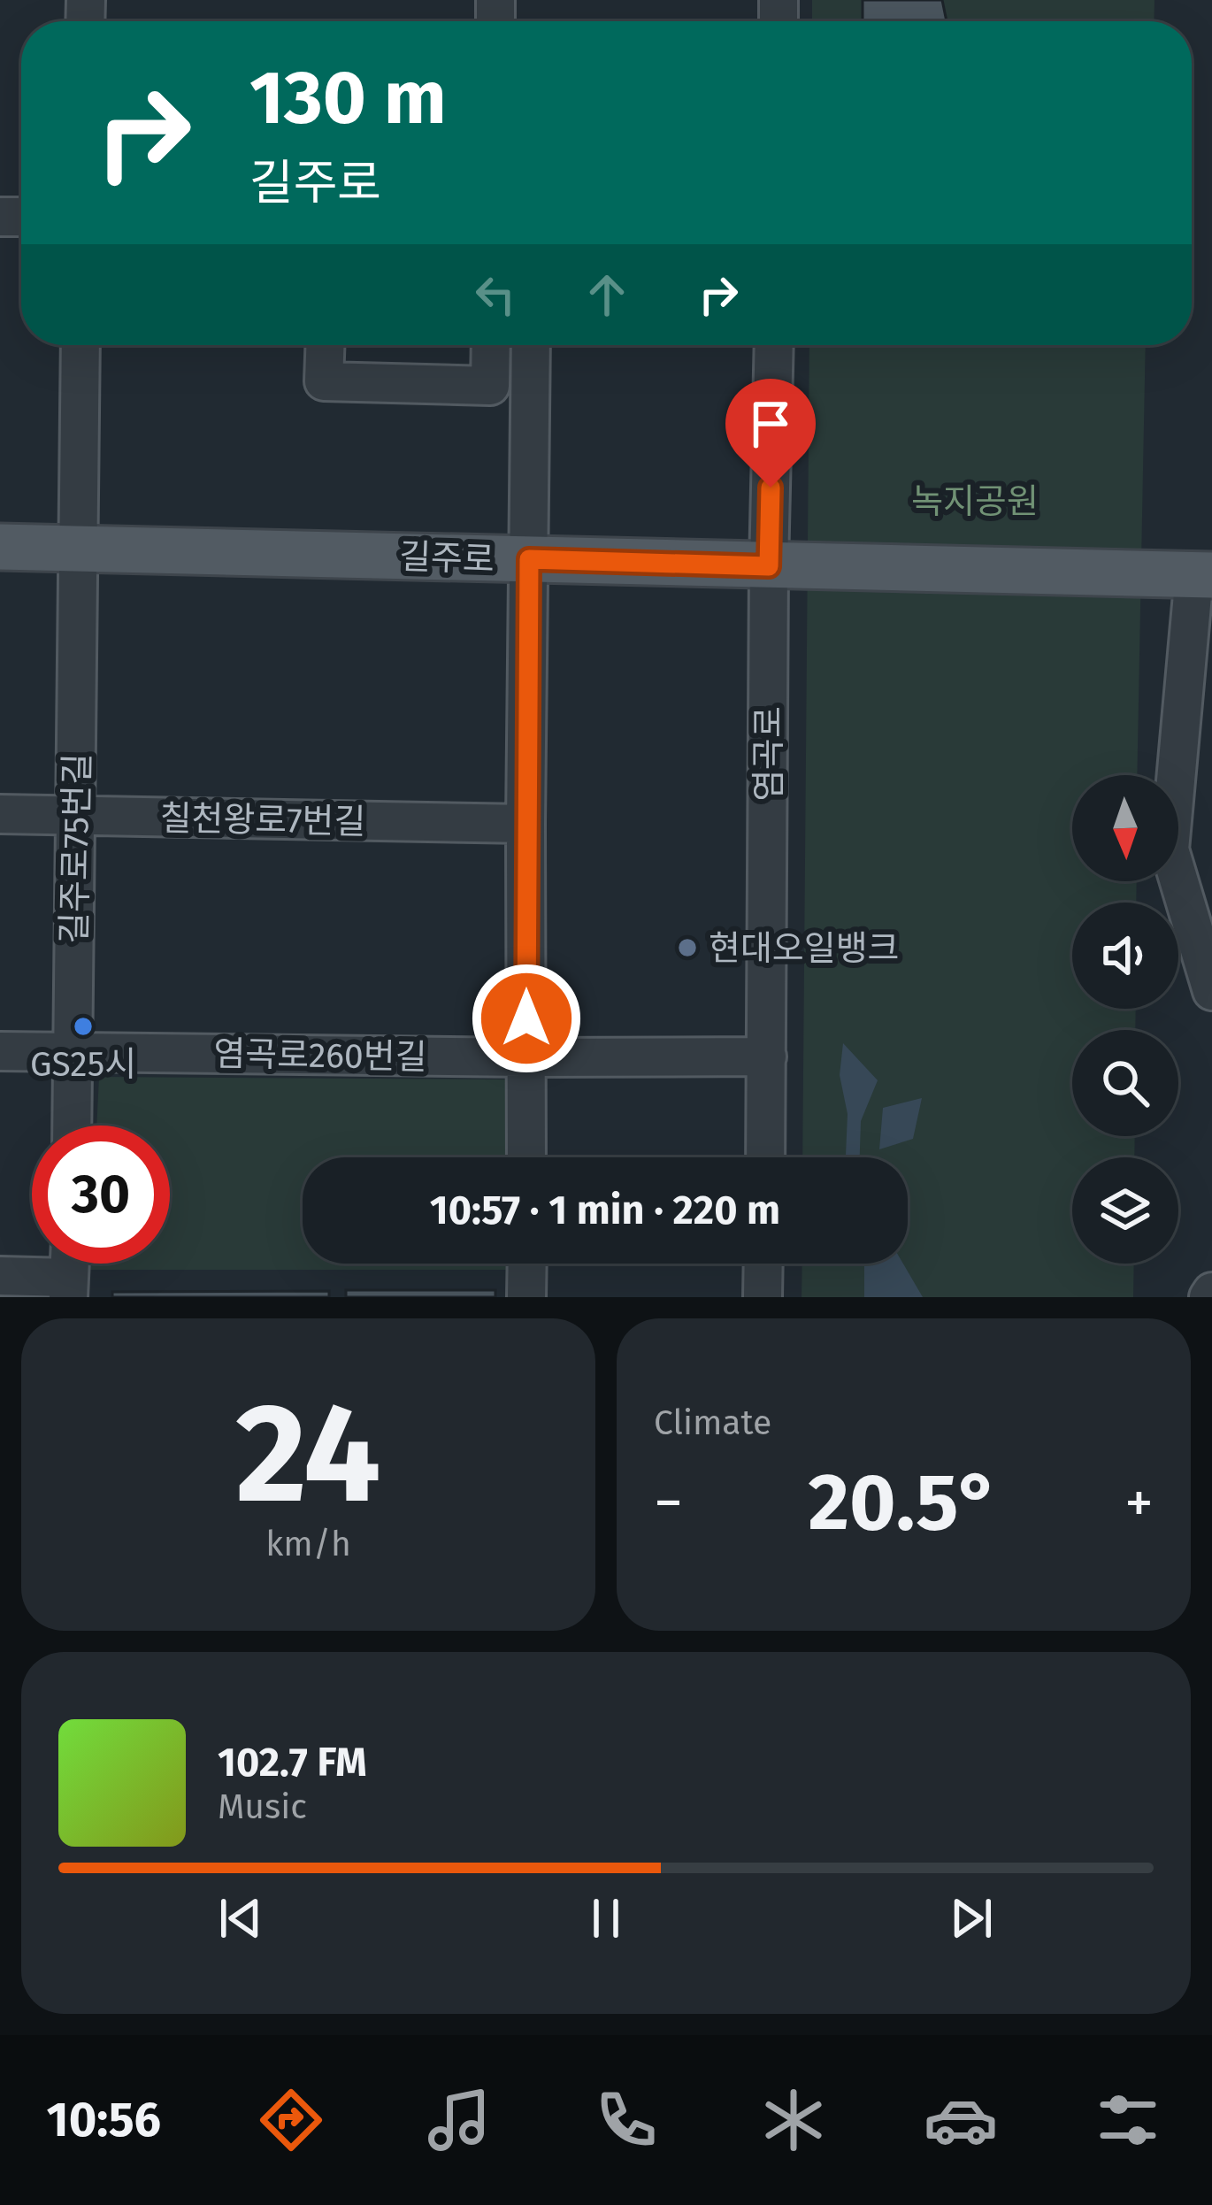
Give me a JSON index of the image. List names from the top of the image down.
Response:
{
  "streets": {
    "main road": ["길주로"],
    "street": [
      "염곡로",
      "칠천왕로7번길",
      "길주로75번길",
      "염곡로260번길"
    ]
  },
  "crossings": [
    ["길주로", "염곡로"],
    ["길주로", "길주로75번길"],
    ["염곡로", "염곡로260번길"],
    ["칠천왕로7번길", "길주로75번길"],
    ["길주로75번길", "염곡로260번길"]
  ],
  "parks": ["녹지공원"],
  "places": ["현대오일뱅크", "GS25시"],
  "north": "bottom",
  "page": {
    "turn": ["130 m", "길주로"],
    "limit": "30",
    "trip": "10:57 · 1 min · 220 m",
    "tile": [
      ["24", "km/h"],
      "Climate"
    ],
    "heat": ["−", "20.5°", "+"],
    "song": ["102.7 FM", "Music"],
    "tabs": "10:56"
  }
}
